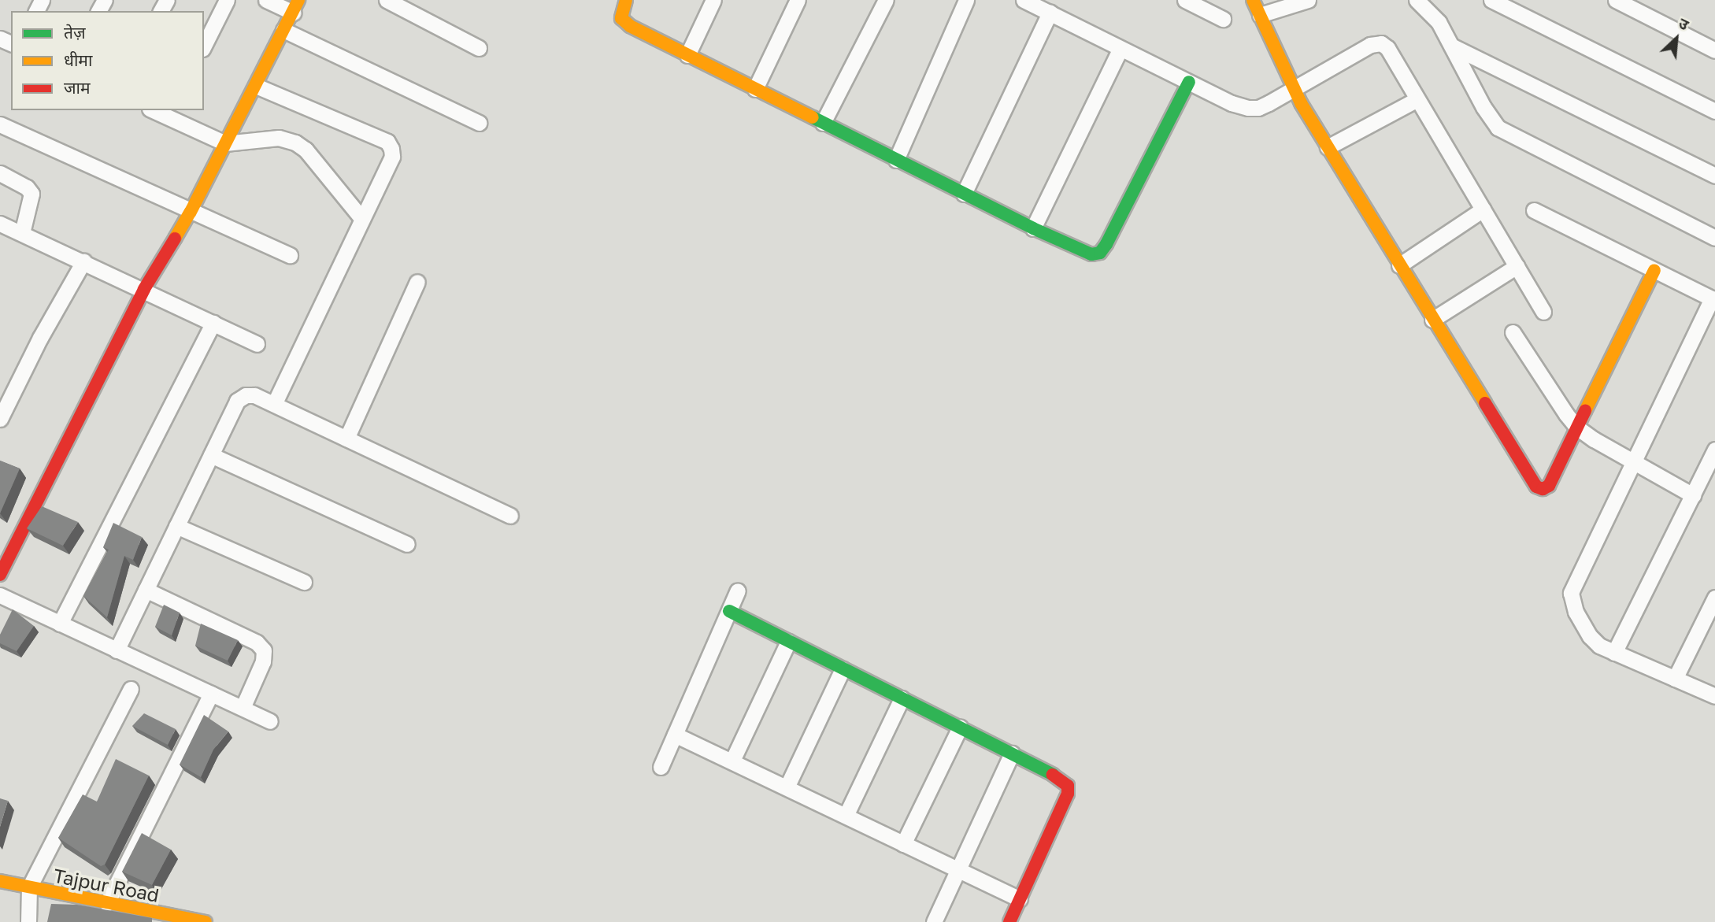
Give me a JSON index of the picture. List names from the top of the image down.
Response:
{
  "streets": {
    "street": ["Tajpur Road"]
  },
  "legend": ["तेज़", "धीमा", "जाम"],
  "north": "top right"
}
